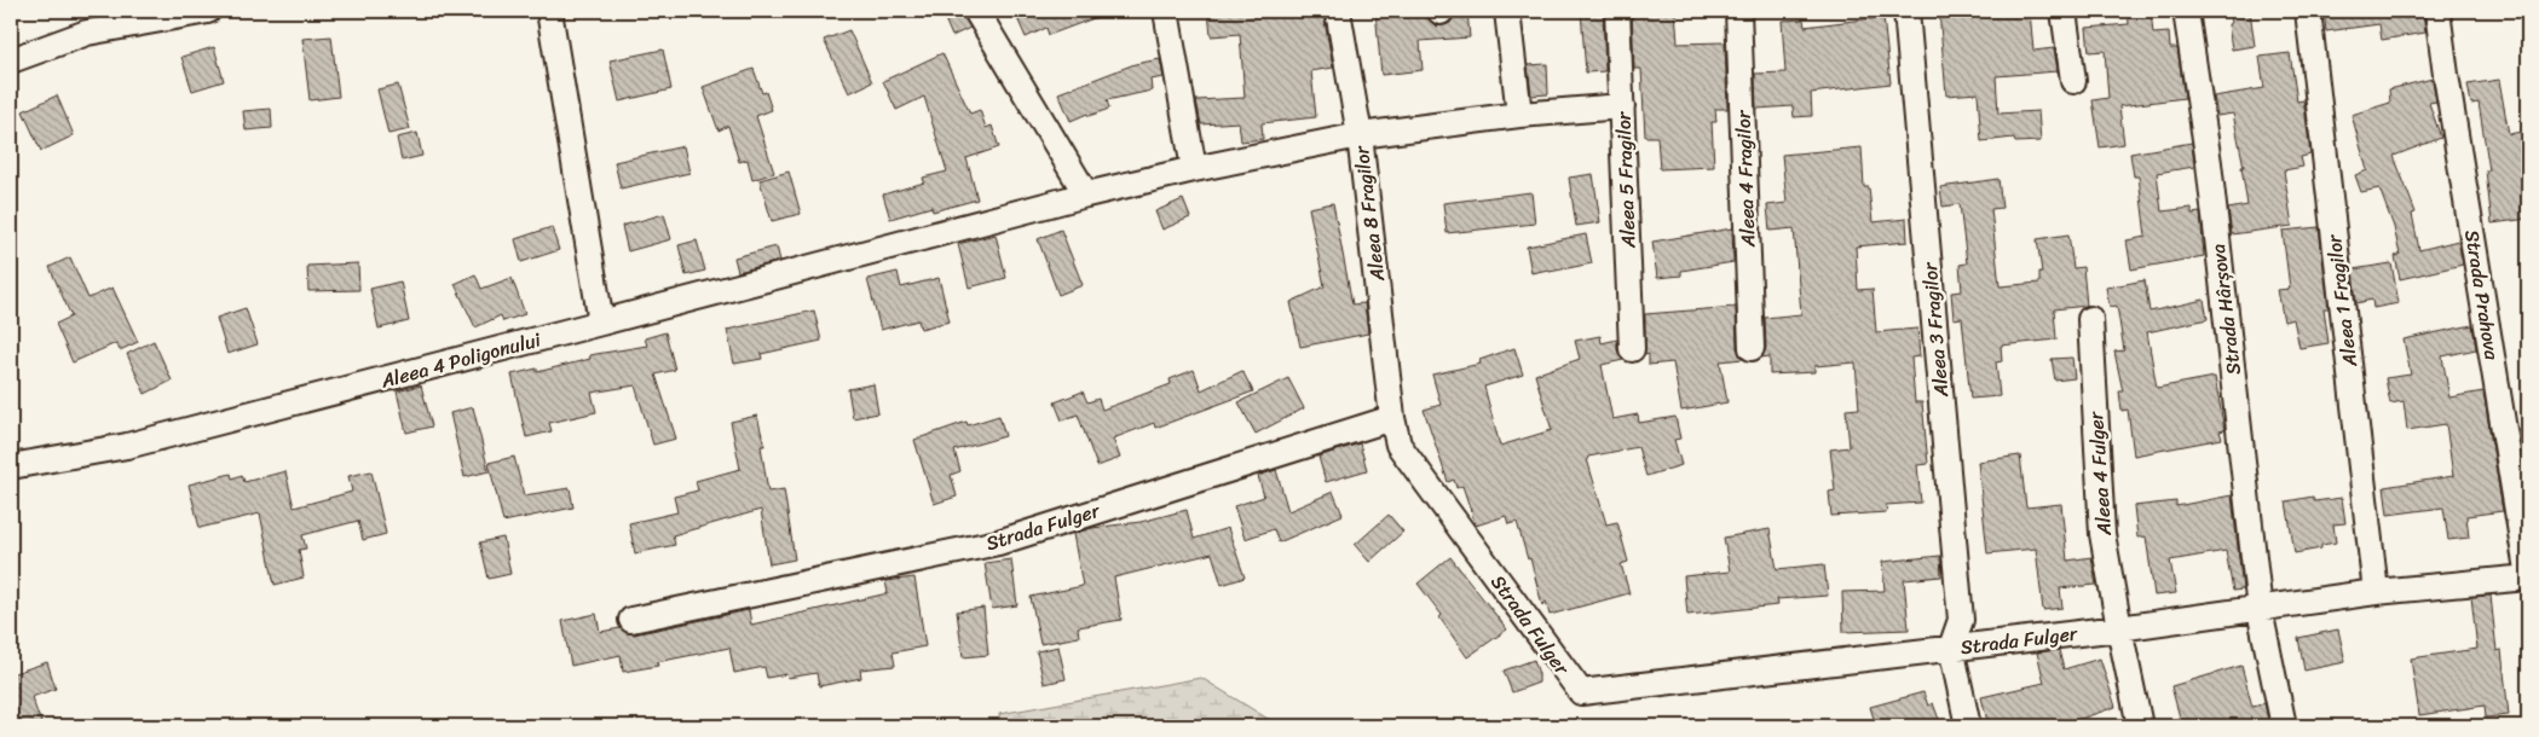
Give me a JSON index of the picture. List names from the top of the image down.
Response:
{
  "streets": {
    "street": [
      "Aleea 4 Fragilor",
      "Aleea 5 Fragilor",
      "Aleea 8 Fragilor",
      "Strada Prahova",
      "Aleea 1 Fragilor",
      "Strada Hârșova",
      "Aleea 3 Fragilor",
      "Aleea 4 Poligonului",
      "Aleea 4 Fulger",
      "Strada Fulger"
    ]
  },
  "crossings": [
    ["Aleea 5 Fragilor", "Aleea 4 Poligonului"],
    ["Aleea 8 Fragilor", "Aleea 4 Poligonului"],
    ["Aleea 8 Fragilor", "Strada Fulger"],
    ["Strada Prahova", "Strada Fulger"],
    ["Aleea 1 Fragilor", "Strada Fulger"],
    ["Strada Hârșova", "Strada Fulger"],
    ["Aleea 3 Fragilor", "Strada Fulger"],
    ["Aleea 4 Fulger", "Strada Fulger"]
  ]
}
